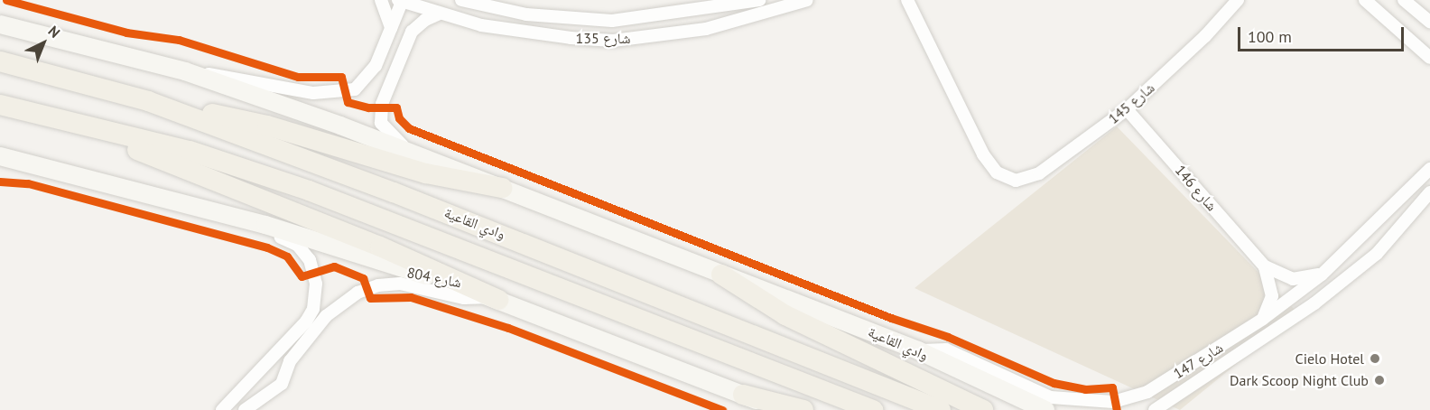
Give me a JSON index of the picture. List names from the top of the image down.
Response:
{
  "streets": {
    "main road": ["وادي القاعية"],
    "street": [
      "شارع 135",
      "شارع 145",
      "شارع 146",
      "شارع 804",
      "شارع 147"
    ]
  },
  "crossings": [
    ["شارع 135", "وادي القاعية"],
    ["شارع 145", "شارع 146"],
    ["شارع 146", "شارع 147"],
    ["وادي القاعية", "شارع 147"]
  ],
  "places": ["Cielo Hotel", "Dark Scoop Night Club"],
  "scale_bar": "100 m",
  "north": "top right"
}
